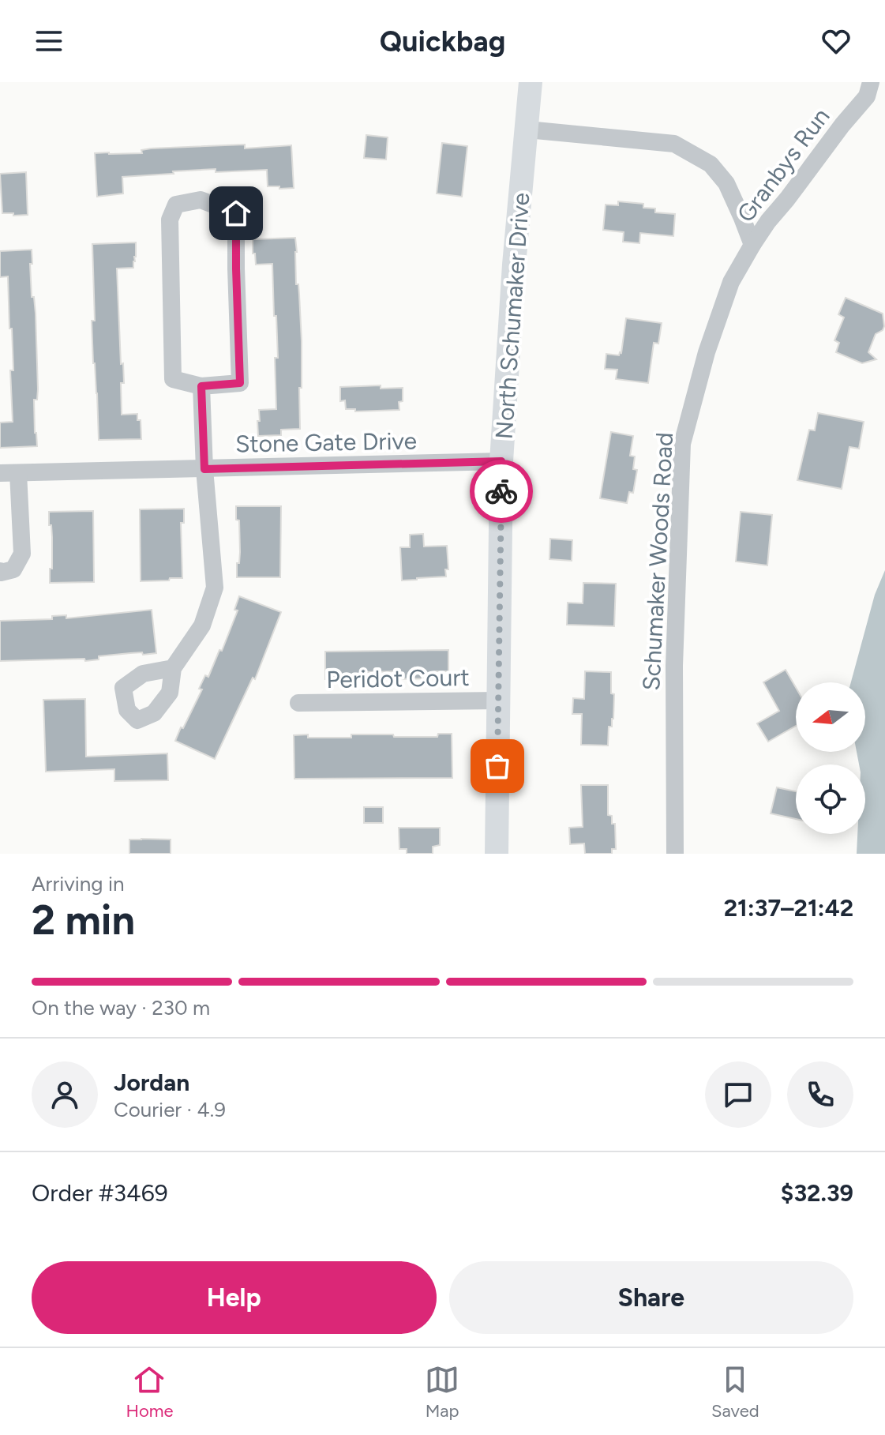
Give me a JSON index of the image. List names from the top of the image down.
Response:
{
  "streets": {
    "street": [
      "Granbys Run",
      "North Schumaker Drive",
      "Stone Gate Drive",
      "Schumaker Woods Road",
      "Peridot Court"
    ]
  },
  "crossings": [
    ["Granbys Run", "Schumaker Woods Road"],
    ["North Schumaker Drive", "Stone Gate Drive"],
    ["North Schumaker Drive", "Peridot Court"]
  ],
  "north": "left",
  "page": {
    "header": "Quickbag",
    "heading": ["2 min", "Arriving in", "21:37–21:42"],
    "panel": [
      "Jordan",
      "Courier · 4.9",
      "Order #3469",
      "$32.39"
    ],
    "bar": "On the way · 230 m",
    "buttons": ["Help", "Share"],
    "tabs": ["Home", "Map", "Saved"]
  }
}
